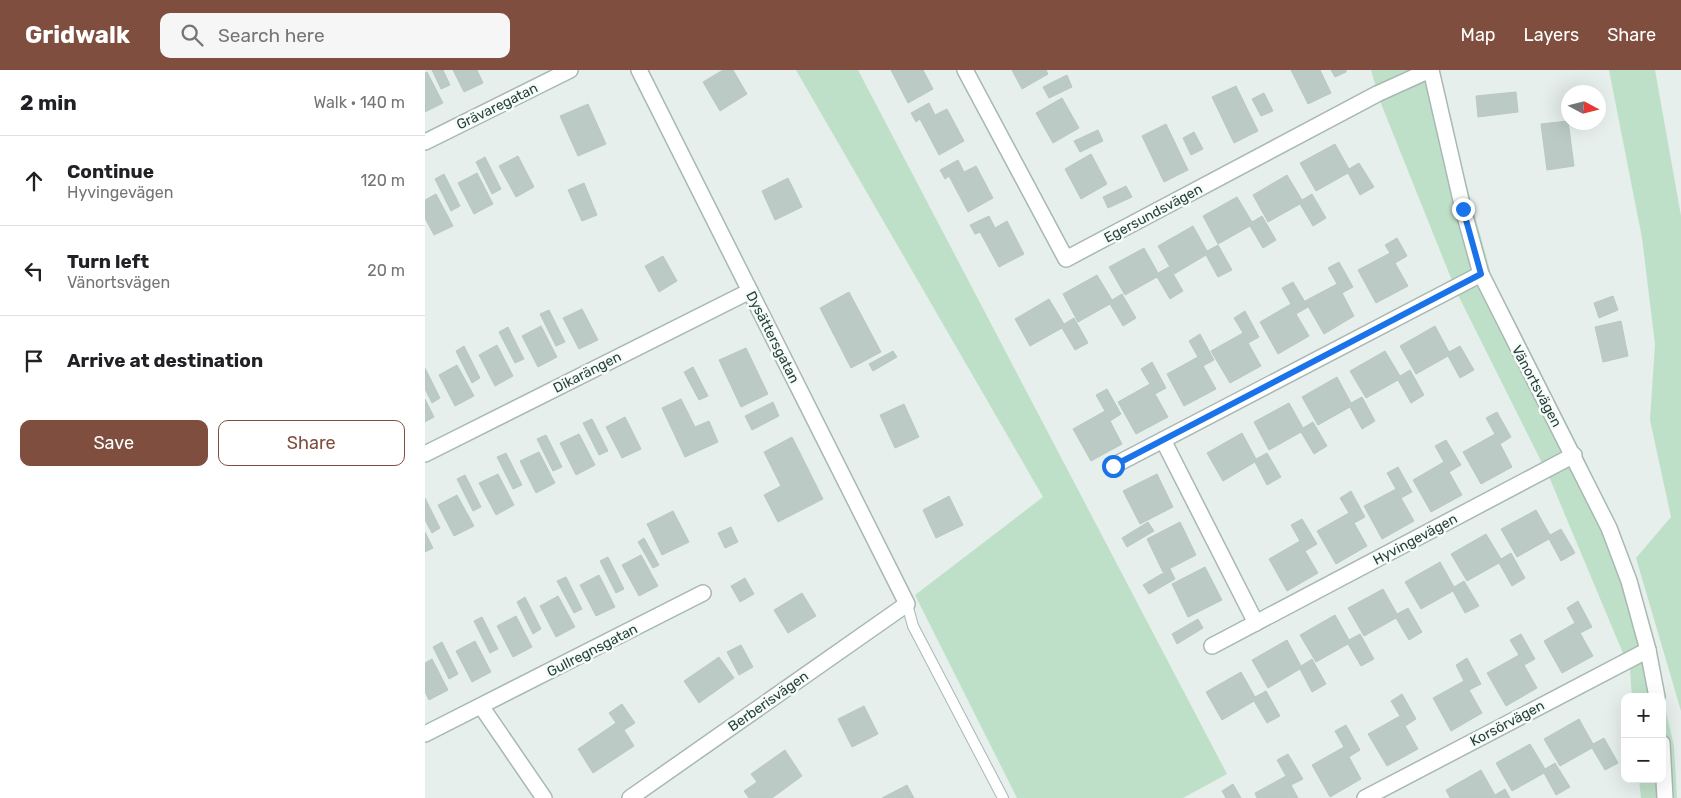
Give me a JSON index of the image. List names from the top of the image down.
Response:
{
  "streets": {
    "street": [
      "Grävaregatan",
      "Egersundsvägen",
      "Dysättersgatan",
      "Dikarängen",
      "Vänortsvägen",
      "Hyvingevägen",
      "Gullregnsgatan",
      "Berberisvägen",
      "Korsörvägen"
    ]
  },
  "crossings": [
    ["Egersundsvägen", "Vänortsvägen"],
    ["Dysättersgatan", "Dikarängen"],
    ["Dysättersgatan", "Berberisvägen"],
    ["Vänortsvägen", "Hyvingevägen"],
    ["Vänortsvägen", "Korsörvägen"]
  ],
  "north": "right",
  "page": {
    "header": "Gridwalk",
    "search": "Search here",
    "nav": ["Map", "Layers", "Share"],
    "heading": ["2 min", "Walk · 140 m"],
    "list": [
      ["Continue", "Hyvingevägen", "120 m"],
      ["Turn left", "Vänortsvägen", "20 m"],
      "Arrive at destination"
    ],
    "buttons": ["Save", "Share"],
    "map_buttons": ["+", "−"]
  }
}
